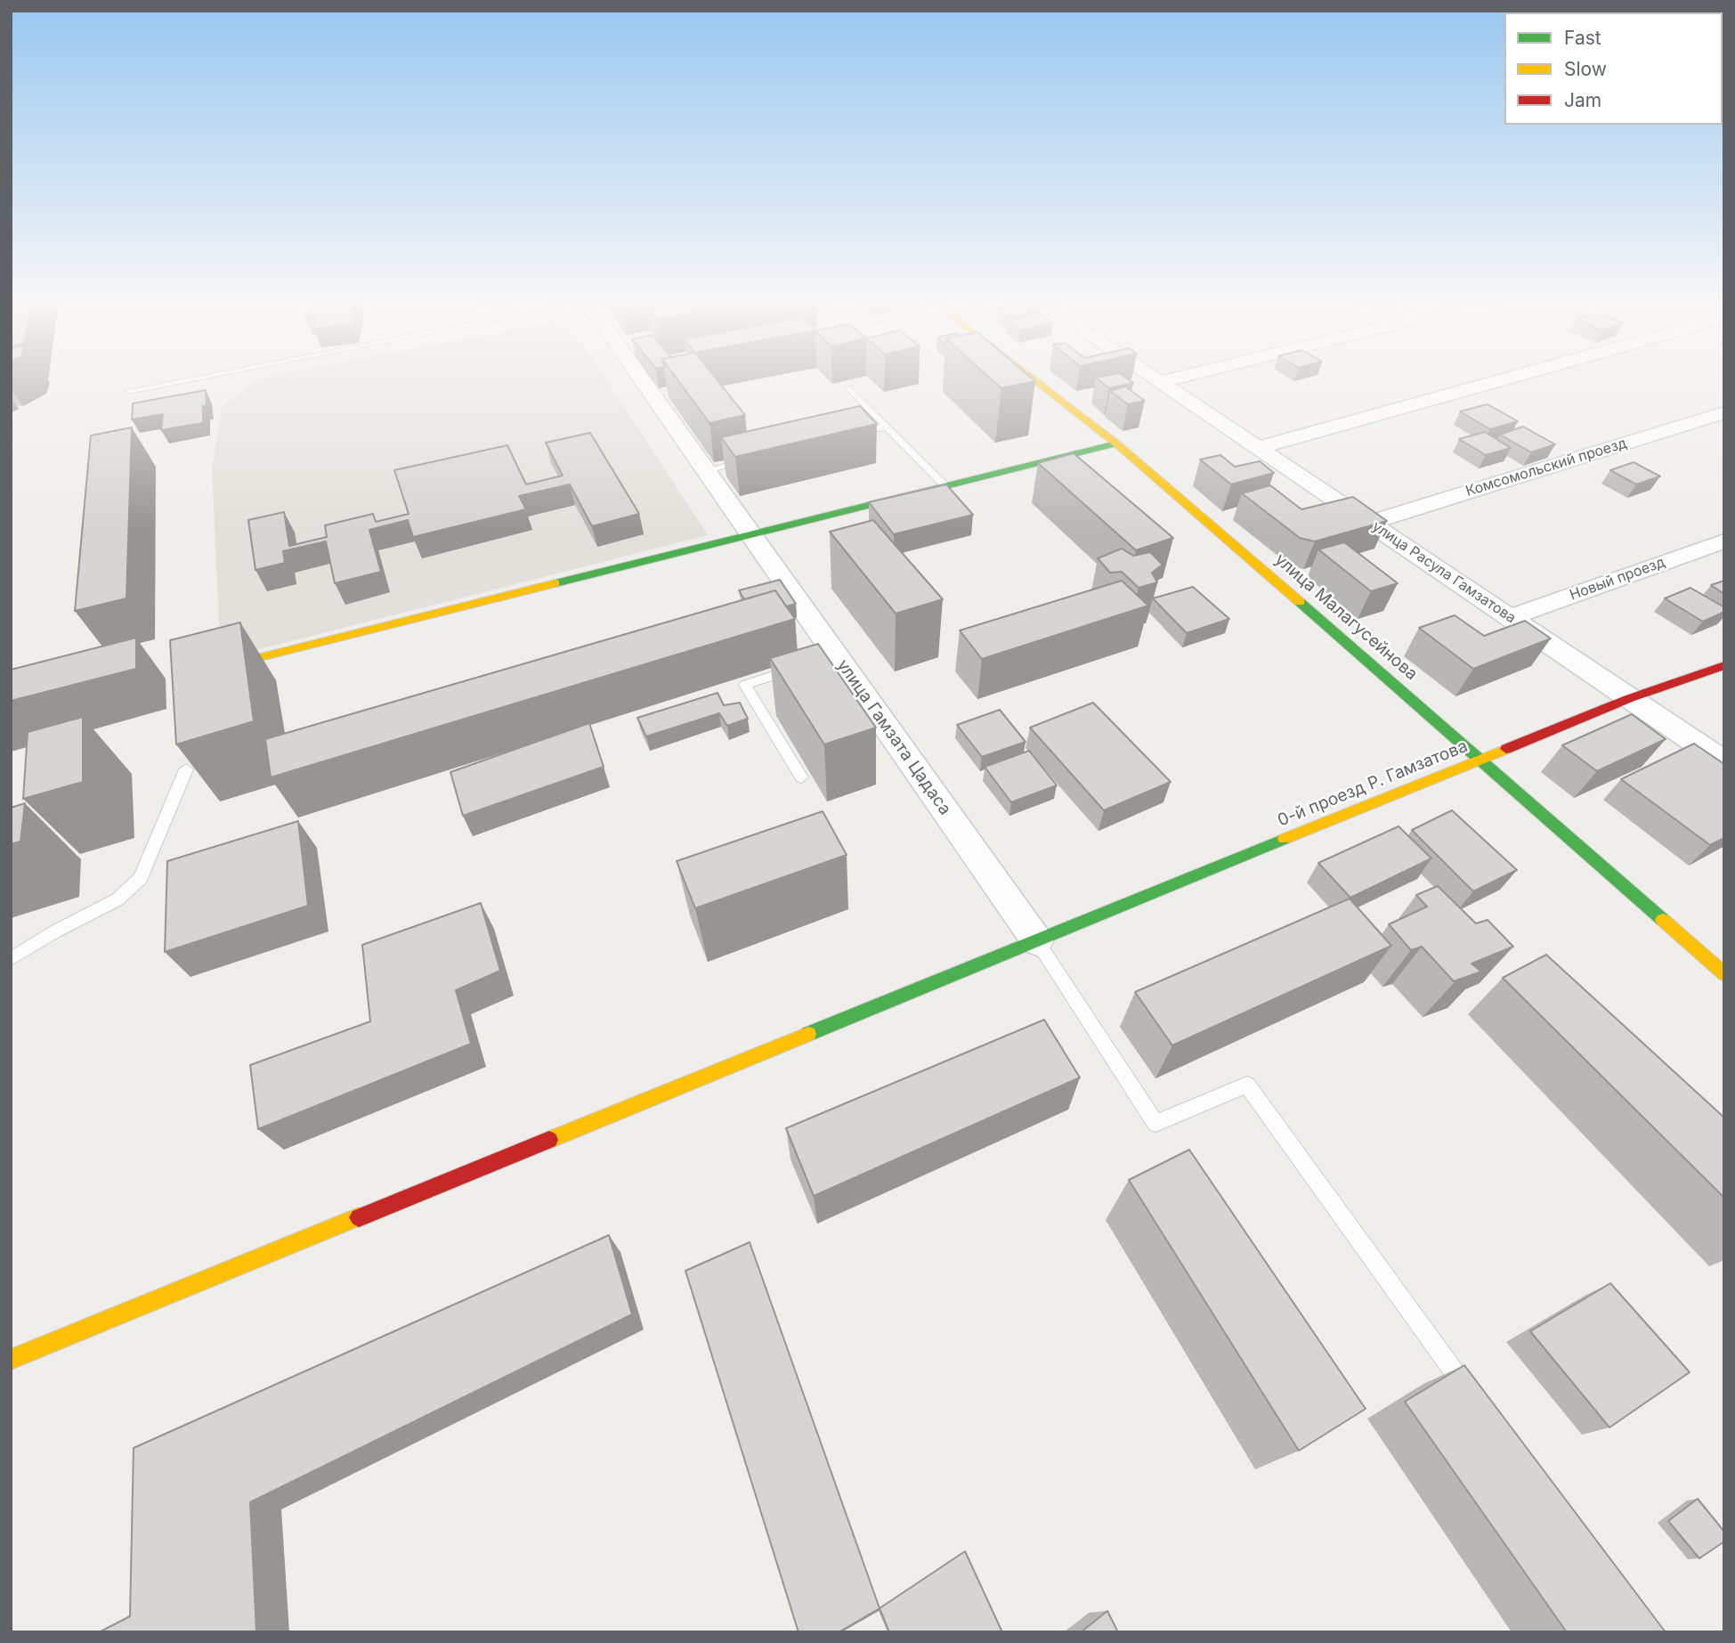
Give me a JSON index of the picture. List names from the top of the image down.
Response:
{
  "streets": {
    "street": [
      "Комсомольский проезд",
      "улица Расула Гамзатова",
      "Новый проезд",
      "улица Малагусейнова",
      "улица Гамзата Цадаса",
      "0-й проезд Р. Гамзатова"
    ]
  },
  "crossings": [
    ["Комсомольский проезд", "улица Расула Гамзатова"],
    ["улица Расула Гамзатова", "Новый проезд"],
    ["улица Расула Гамзатова", "0-й проезд Р. Гамзатова"],
    ["улица Малагусейнова", "0-й проезд Р. Гамзатова"],
    ["улица Гамзата Цадаса", "0-й проезд Р. Гамзатова"]
  ],
  "legend": ["Fast", "Slow", "Jam"]
}
